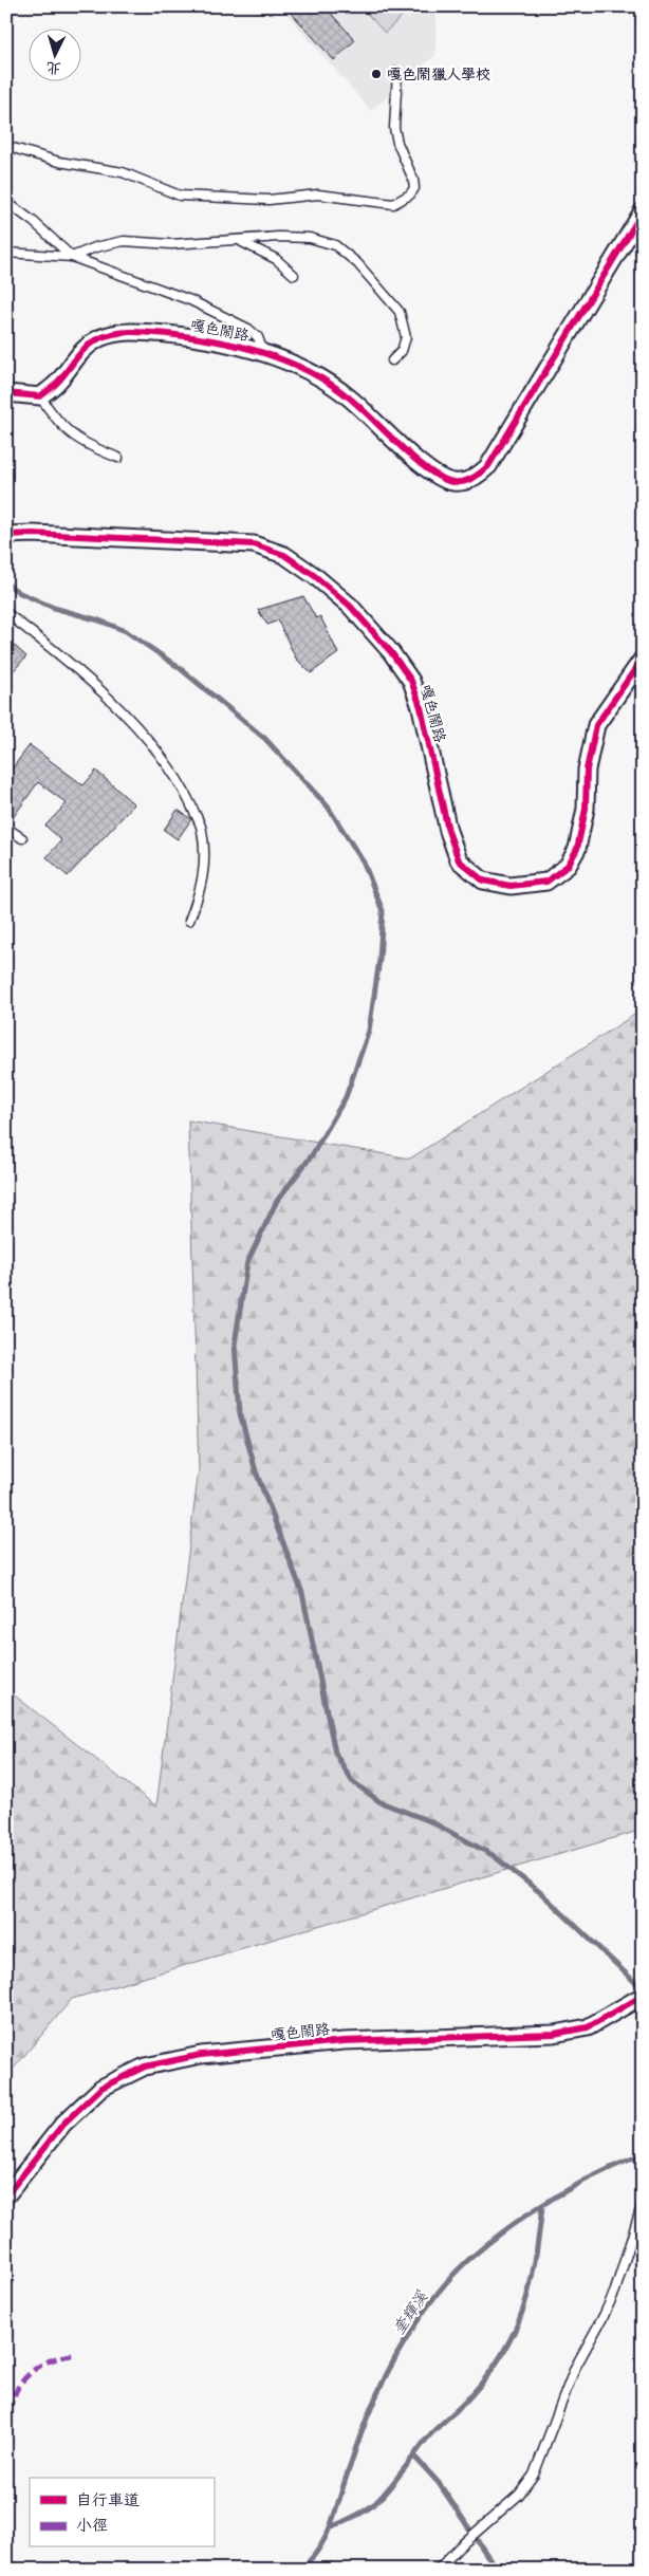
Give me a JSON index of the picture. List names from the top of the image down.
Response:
{
  "streets": {
    "street": ["嘎色鬧路"]
  },
  "water": ["奎輝溪"],
  "places": ["嘎色鬧獵人學校"],
  "legend": ["自行車道", "小徑"],
  "north": "bottom"
}
